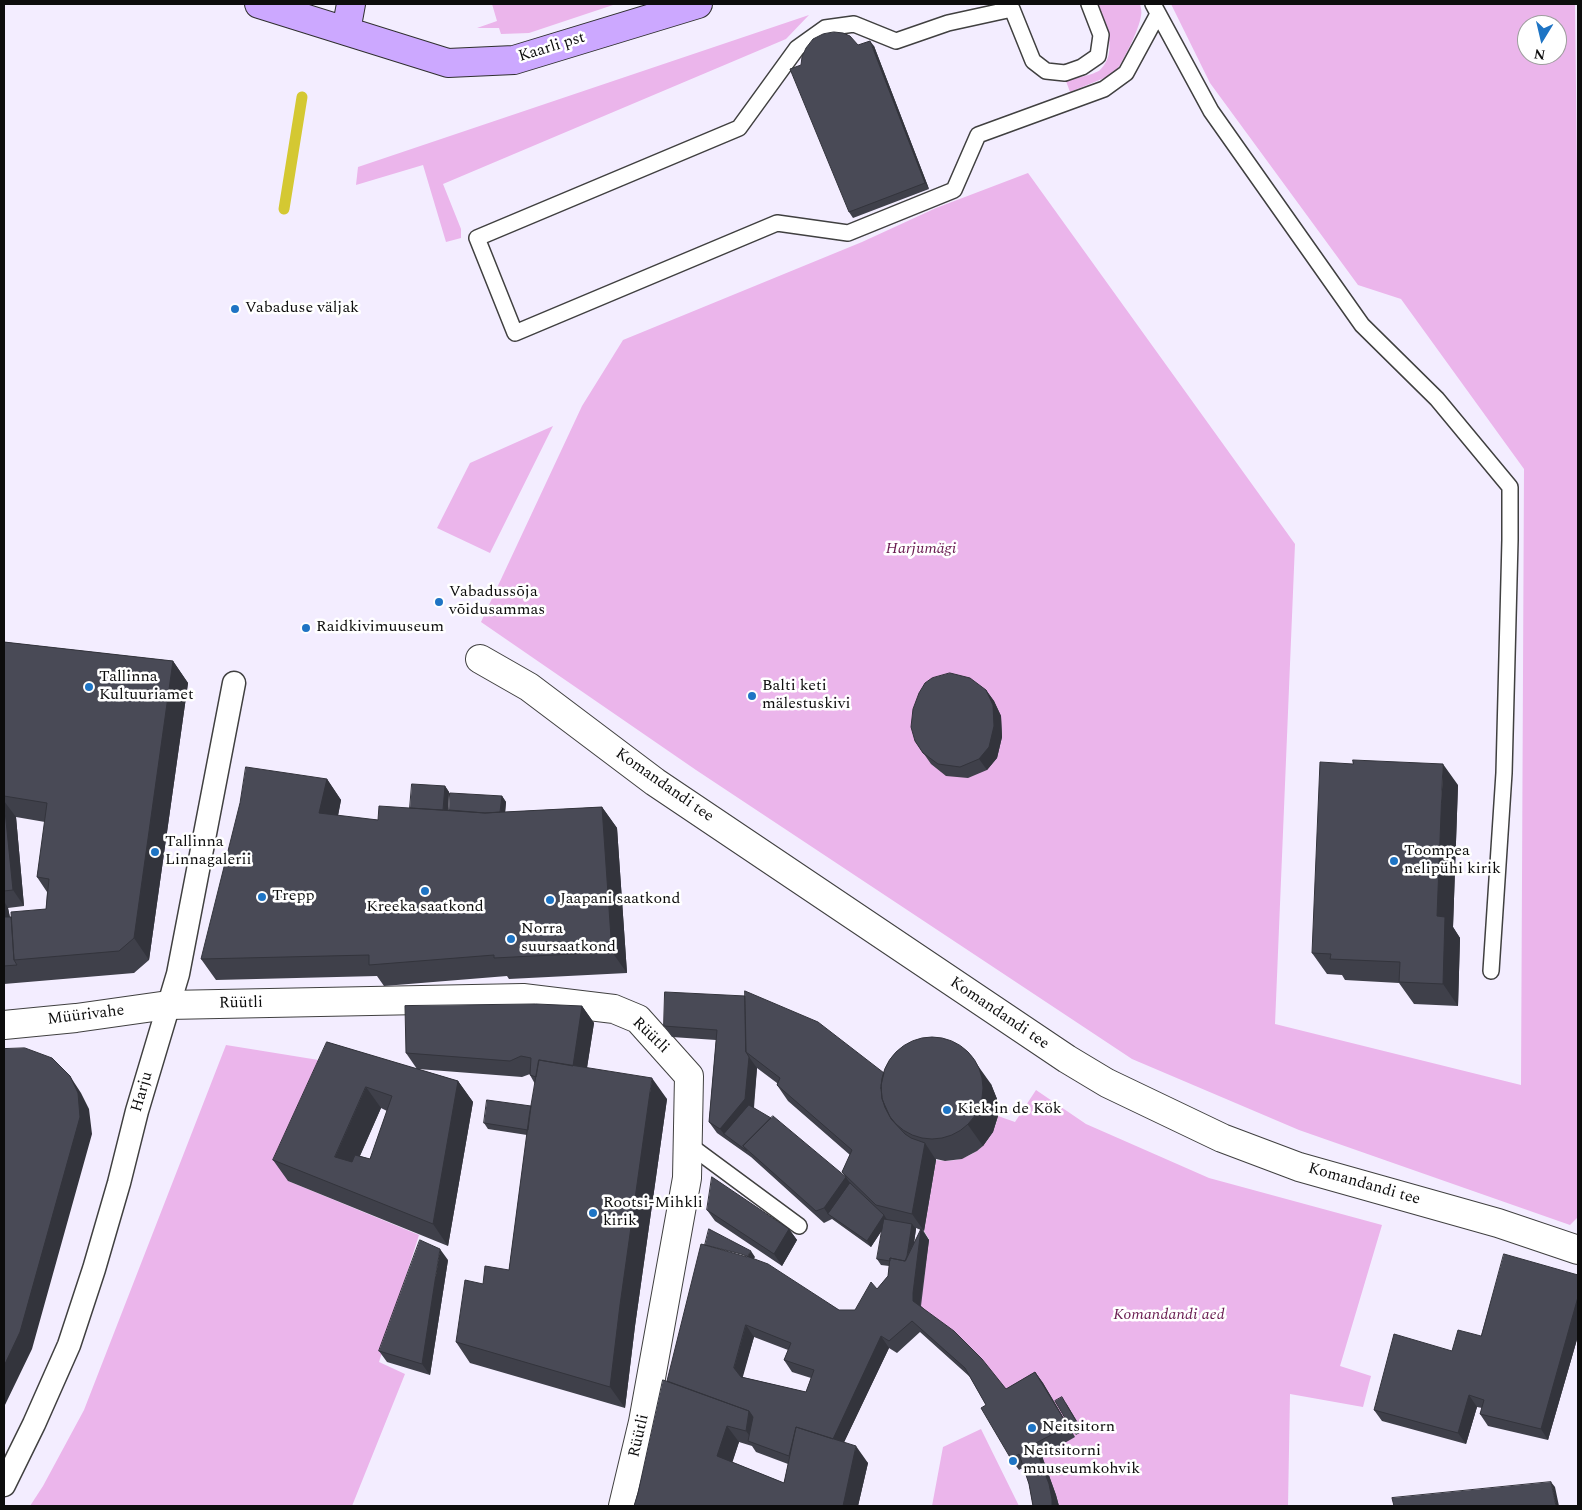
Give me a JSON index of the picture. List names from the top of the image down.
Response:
{
  "streets": {
    "main road": ["Kaarli pst"],
    "street": [
      "Komandandi tee",
      "Rüütli",
      "Müürivahe",
      "Harju"
    ]
  },
  "crossings": [
    ["Rüütli", "Müürivahe"],
    ["Rüütli", "Harju"],
    ["Müürivahe", "Harju"]
  ],
  "parks": ["Harjumägi", "Komandandi aed"],
  "places": [
    "Vabaduse väljak",
    "Vabadussõja võidusammas",
    "Raidkivimuuseum",
    "Tallinna Kultuuriamet",
    "Balti keti mälestuskivi",
    "Tallinna Linnagalerii",
    "Toompea nelipühi kirik",
    "Kreeka saatkond",
    "Trepp",
    "Jaapani saatkond",
    "Norra suursaatkond",
    "Kiek in de Kök",
    "Rootsi-Mihkli kirik",
    "Neitsitorn",
    "Neitsitorni muuseumkohvik"
  ],
  "north": "bottom"
}
